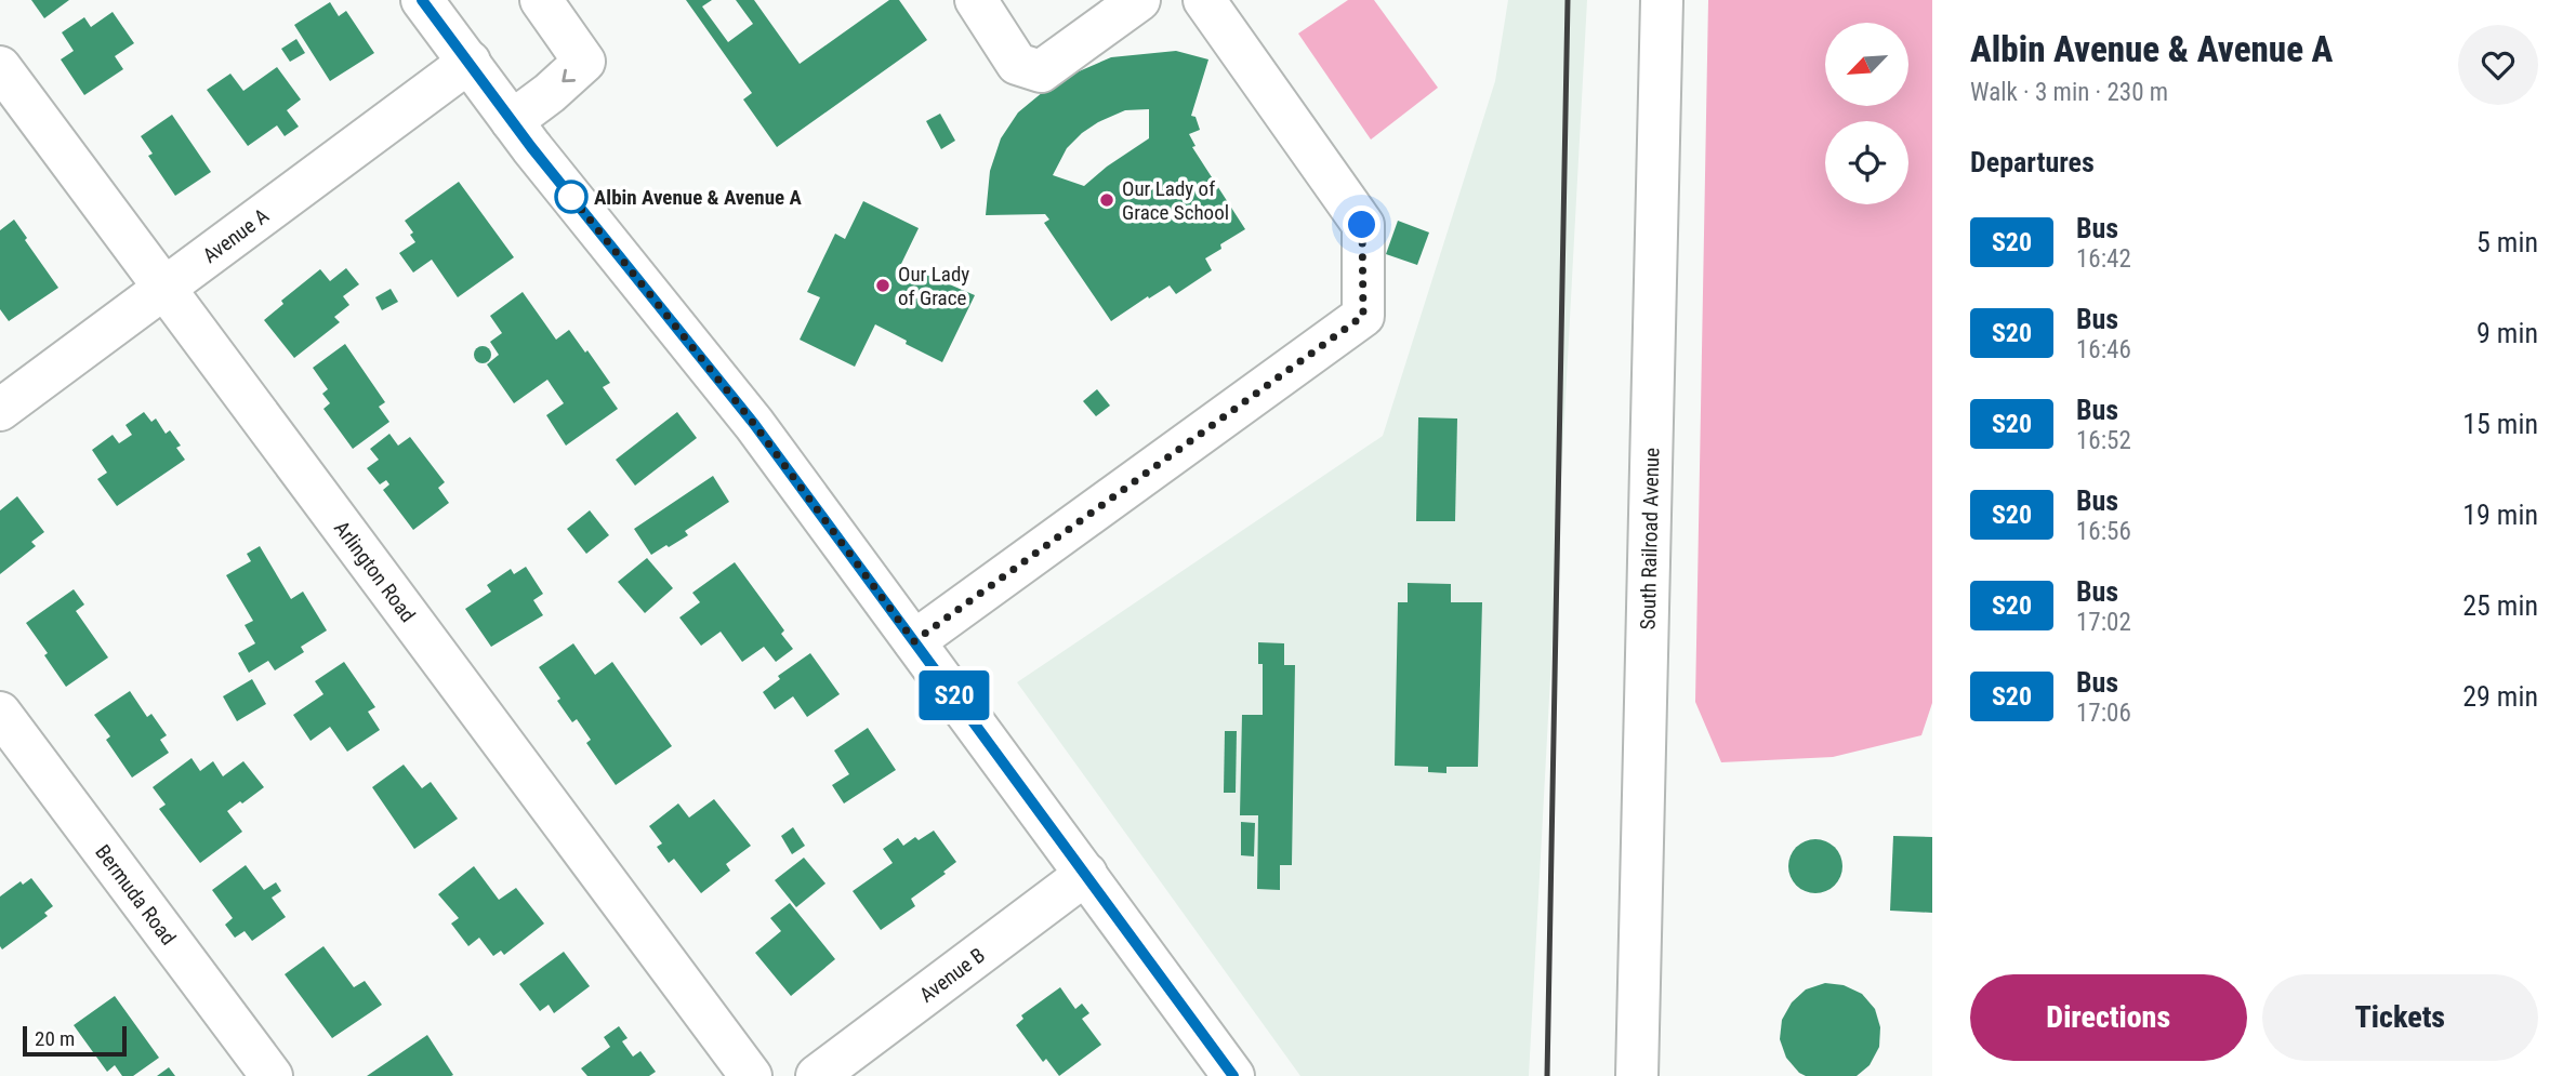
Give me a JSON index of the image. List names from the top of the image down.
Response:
{
  "streets": {
    "street": [
      "Avenue A",
      "South Railroad Avenue",
      "Arlington Road",
      "Bermuda Road",
      "Avenue B"
    ]
  },
  "crossings": [
    ["Avenue A", "Arlington Road"]
  ],
  "places": ["Albin Avenue & Avenue A", "Our Lady of Grace School", "Our Lady of Grace"],
  "lines": ["bus line S20"],
  "scale_bar": "20 m",
  "north": "bottom left",
  "page": {
    "on_map": "S20",
    "heading": [
      ["Albin Avenue & Avenue A", "Walk · 3 min · 230 m"],
      "Departures"
    ],
    "list": [
      {
        "mark": "S20",
        "name": "Bus",
        "note": "16:42",
        "value": "5 min"
      },
      {
        "mark": "S20",
        "name": "Bus",
        "note": "16:46",
        "value": "9 min"
      },
      {
        "mark": "S20",
        "name": "Bus",
        "note": "16:52",
        "value": "15 min"
      },
      {
        "mark": "S20",
        "name": "Bus",
        "note": "16:56",
        "value": "19 min"
      },
      {
        "mark": "S20",
        "name": "Bus",
        "note": "17:02",
        "value": "25 min"
      },
      {
        "mark": "S20",
        "name": "Bus",
        "note": "17:06",
        "value": "29 min"
      }
    ],
    "buttons": ["Directions", "Tickets"],
    "scale": "20 m"
  }
}
